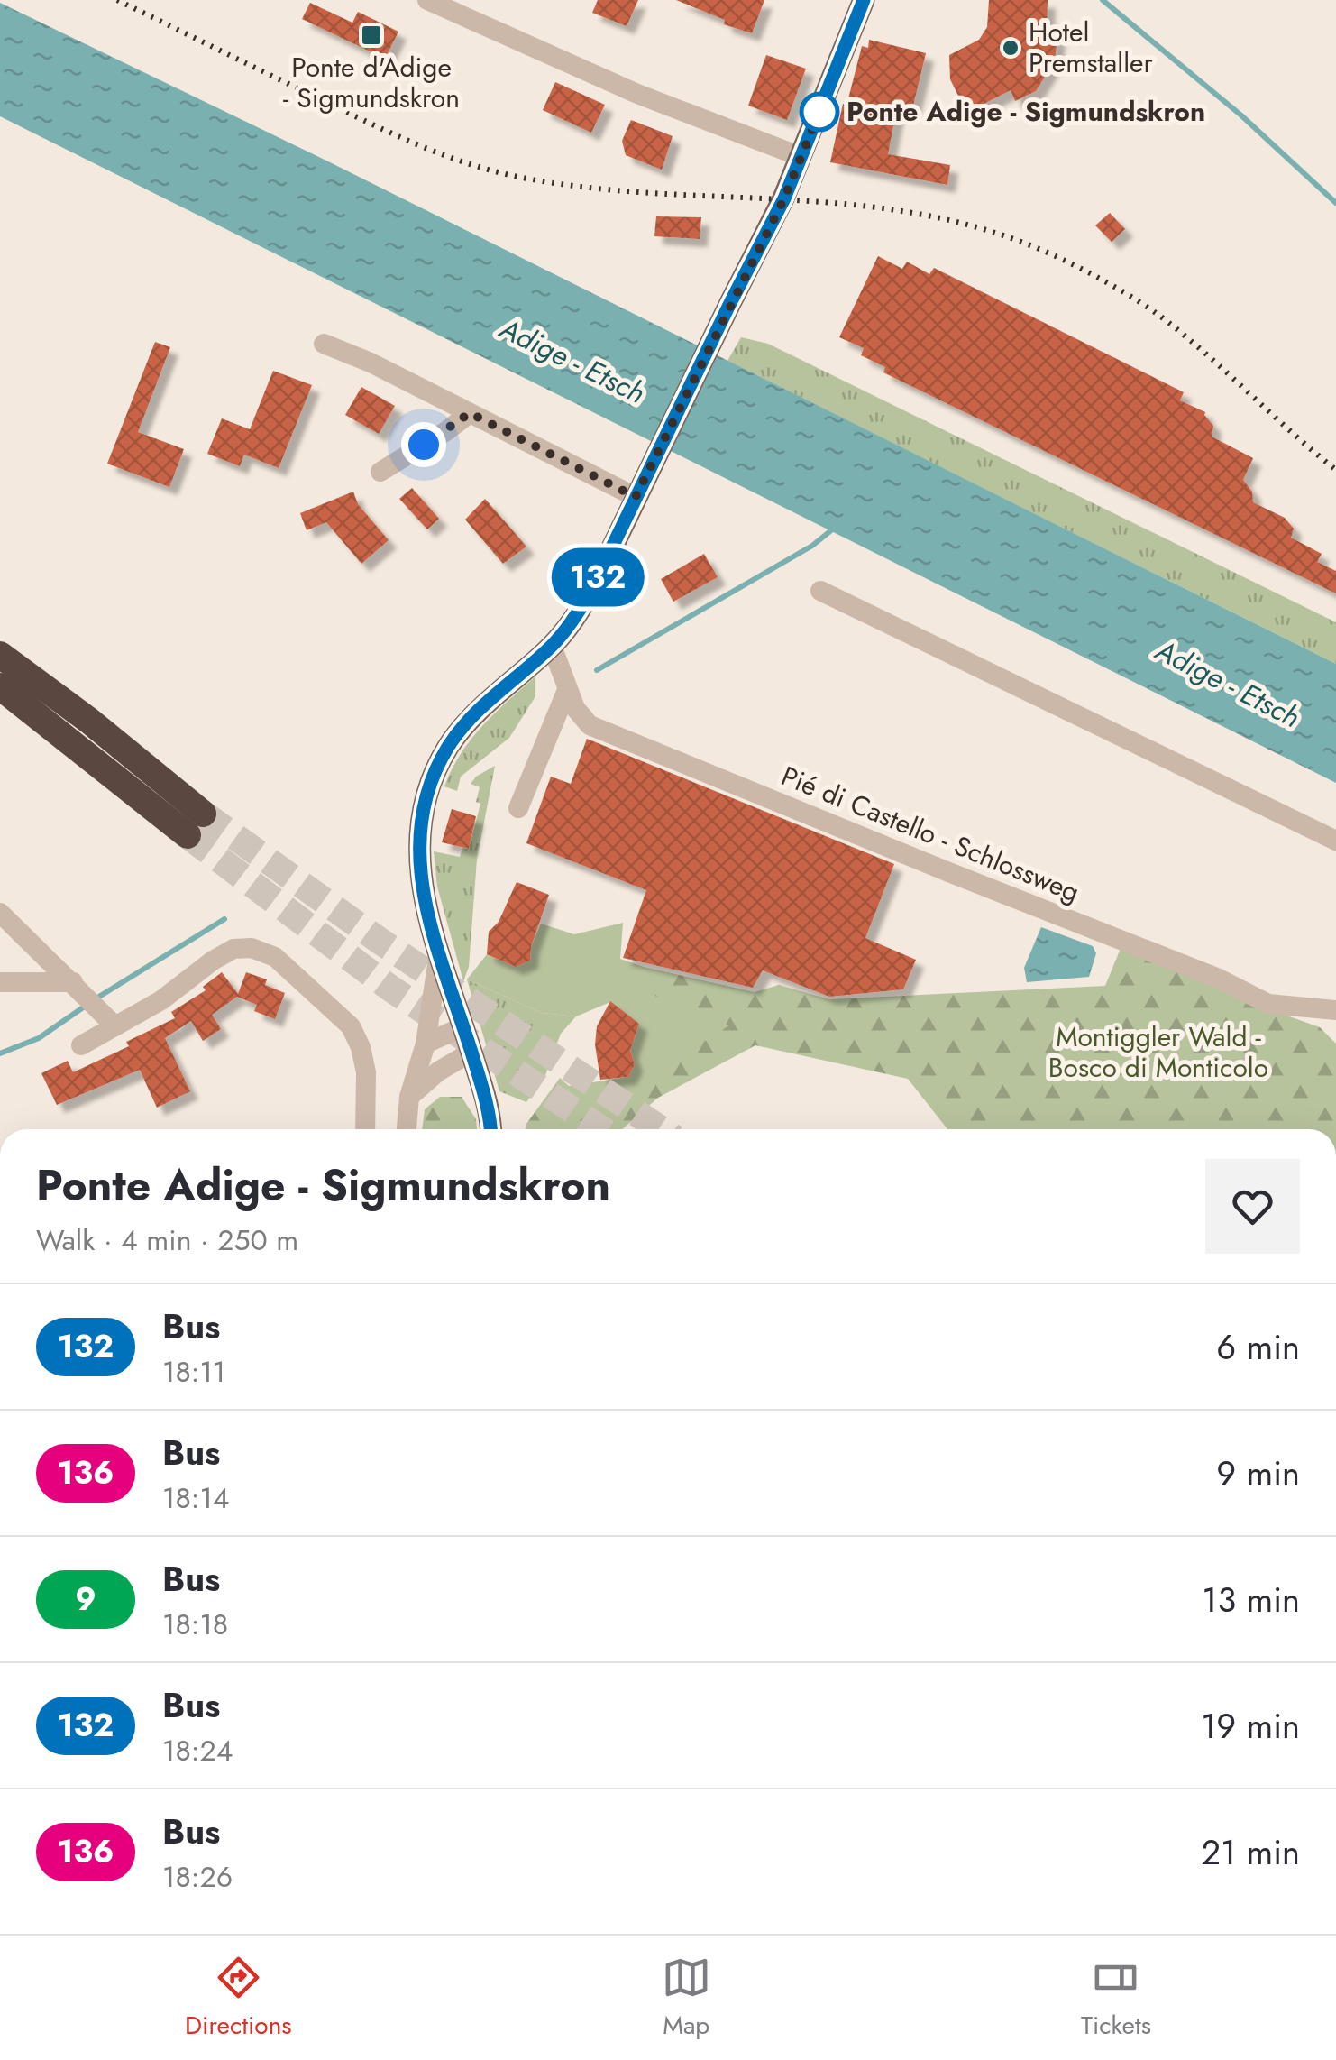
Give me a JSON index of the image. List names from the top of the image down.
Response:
{
  "streets": {
    "street": ["Pié di Castello - Schlossweg"]
  },
  "water": ["Adige - Etsch"],
  "parks": ["Montiggler Wald - Bosco di Monticolo"],
  "places": {
    "transit": ["Ponte d'Adige - Sigmundskron"],
    "other": ["Hotel Premstaller", "Ponte Adige - Sigmundskron"]
  },
  "lines": ["bus line 132"],
  "page": {
    "on_map": "132",
    "heading": ["Ponte Adige - Sigmundskron", "Walk · 4 min · 250 m"],
    "list": [
      {
        "mark": "132",
        "name": "Bus",
        "note": "18:11",
        "value": "6 min"
      },
      {
        "mark": "136",
        "name": "Bus",
        "note": "18:14",
        "value": "9 min"
      },
      {
        "mark": "9",
        "name": "Bus",
        "note": "18:18",
        "value": "13 min"
      },
      {
        "mark": "132",
        "name": "Bus",
        "note": "18:24",
        "value": "19 min"
      },
      {
        "mark": "136",
        "name": "Bus",
        "note": "18:26",
        "value": "21 min"
      }
    ],
    "tabs": ["Directions", "Map", "Tickets"]
  }
}
